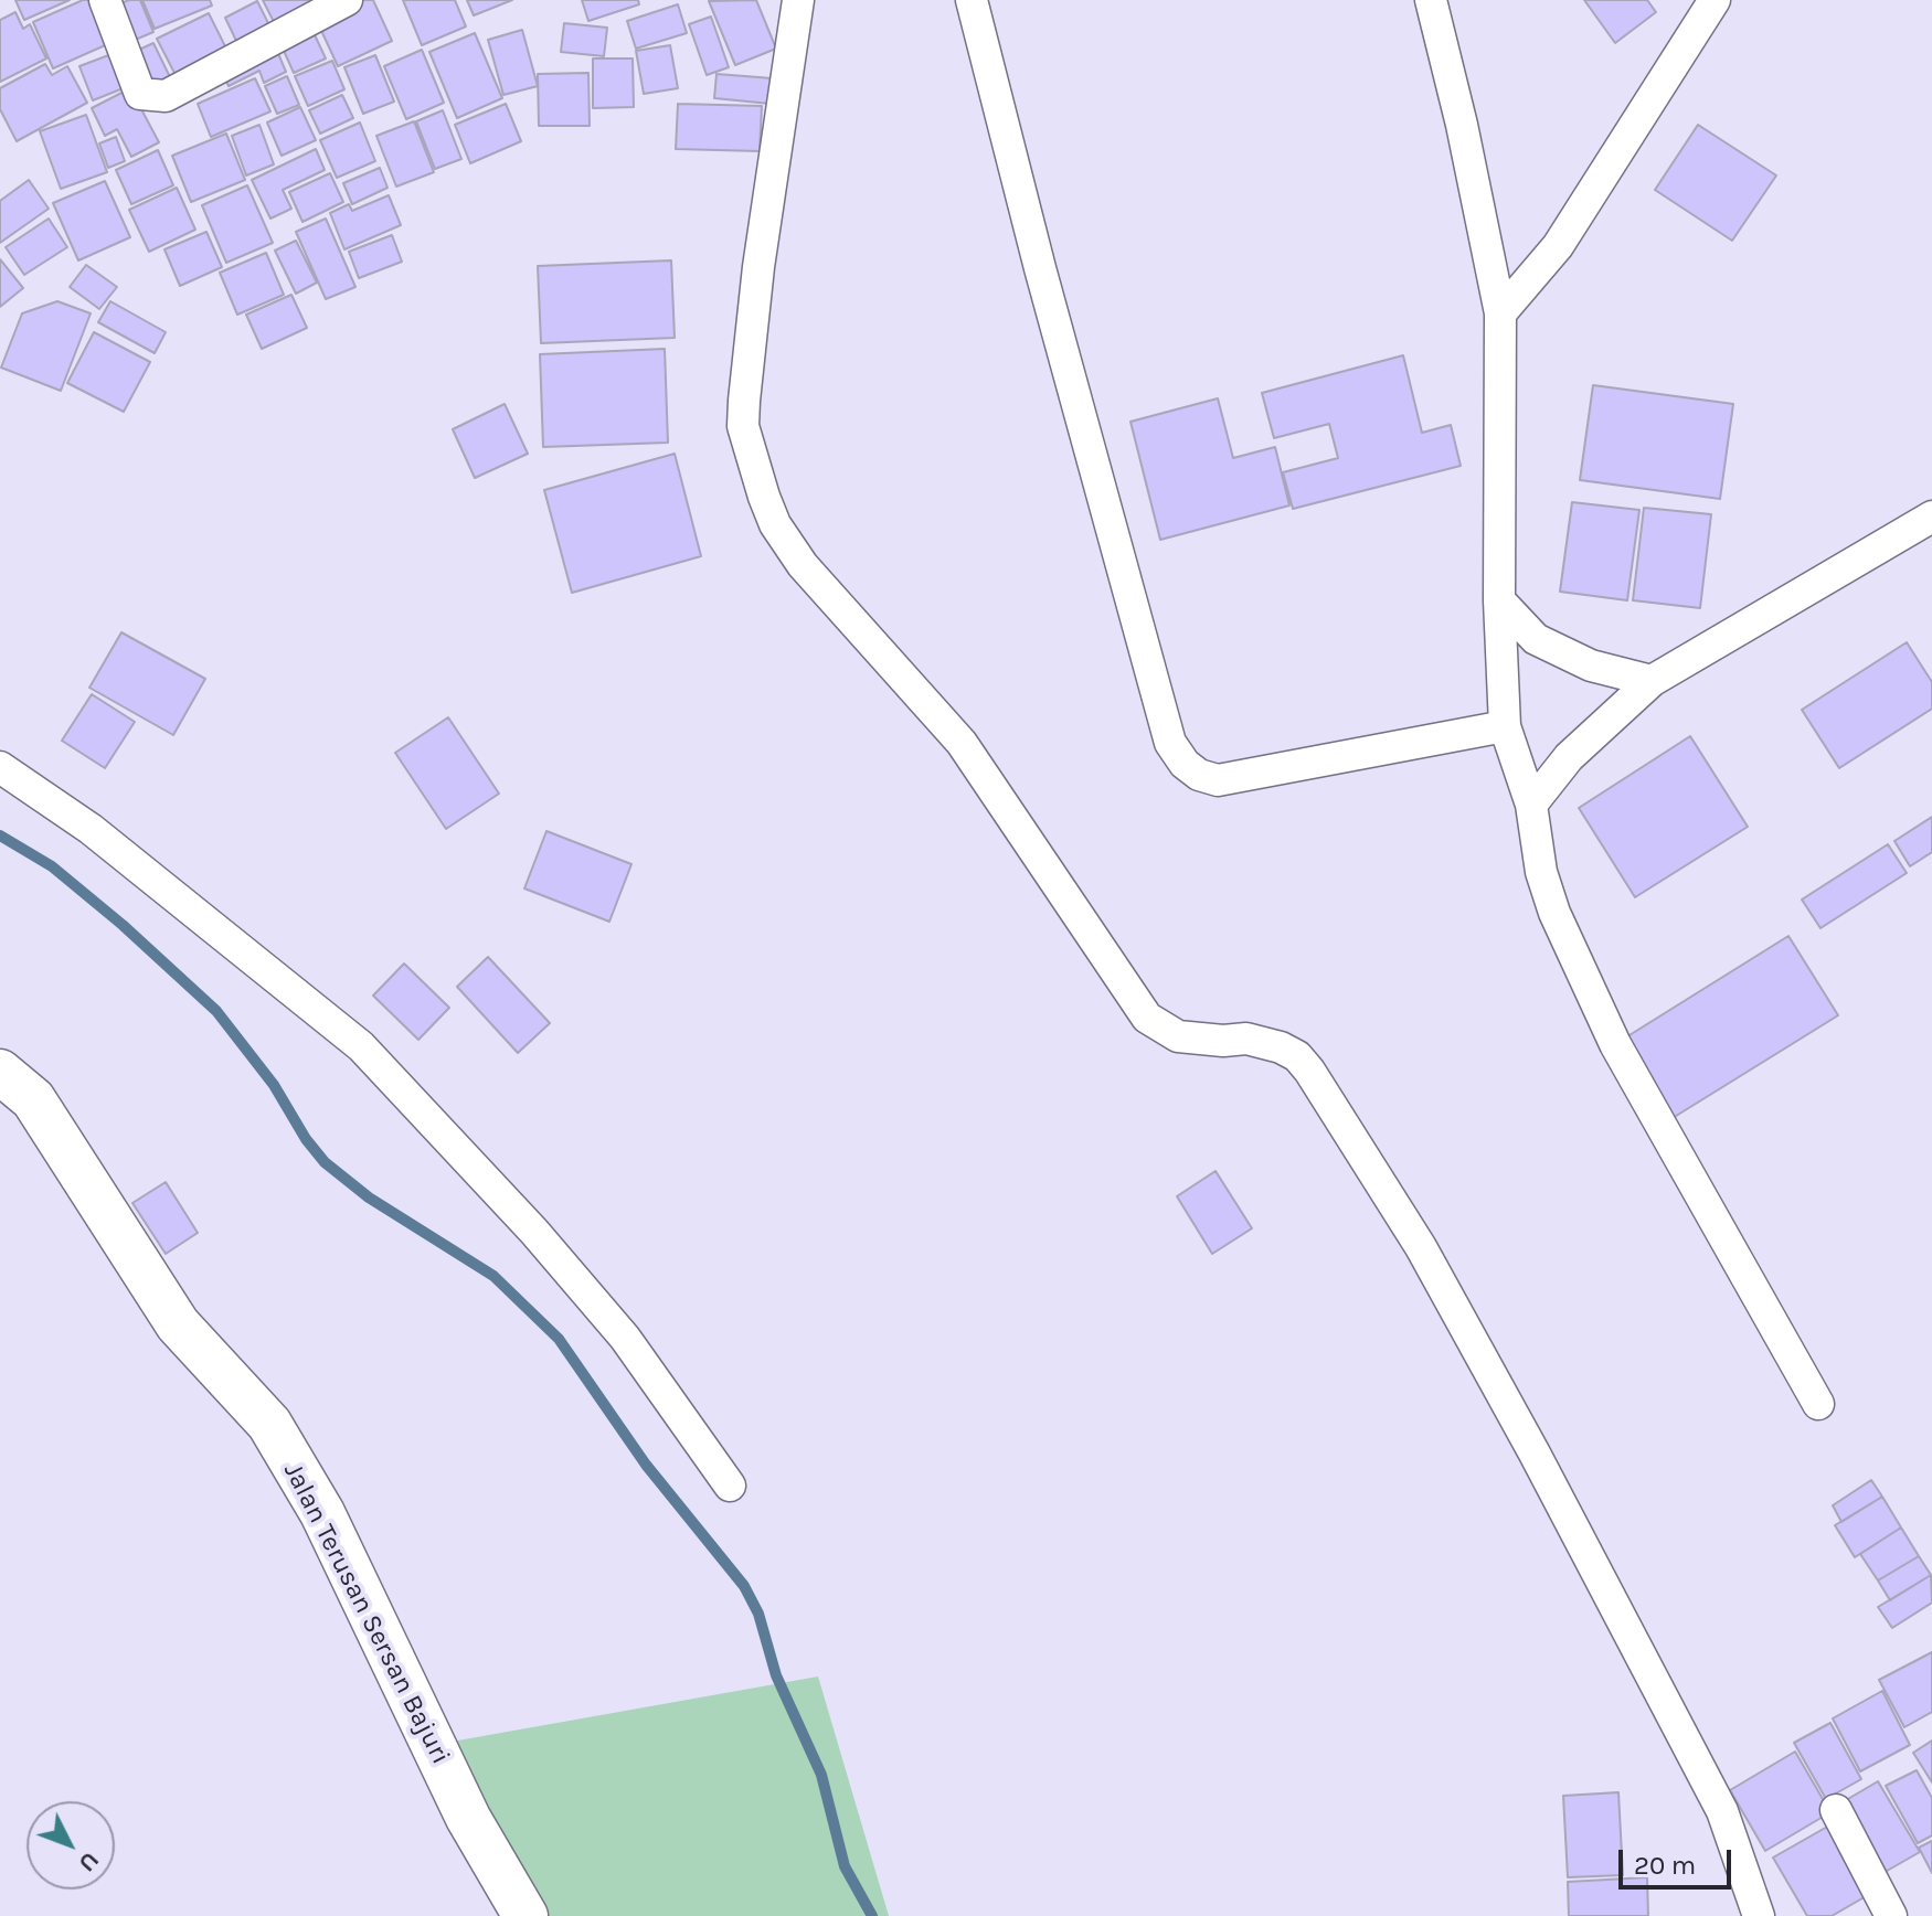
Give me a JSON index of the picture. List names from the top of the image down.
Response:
{
  "streets": {
    "main road": ["Jalan Terusan Sersan Bajuri"]
  },
  "scale_bar": "20 m",
  "north": "bottom right"
}
